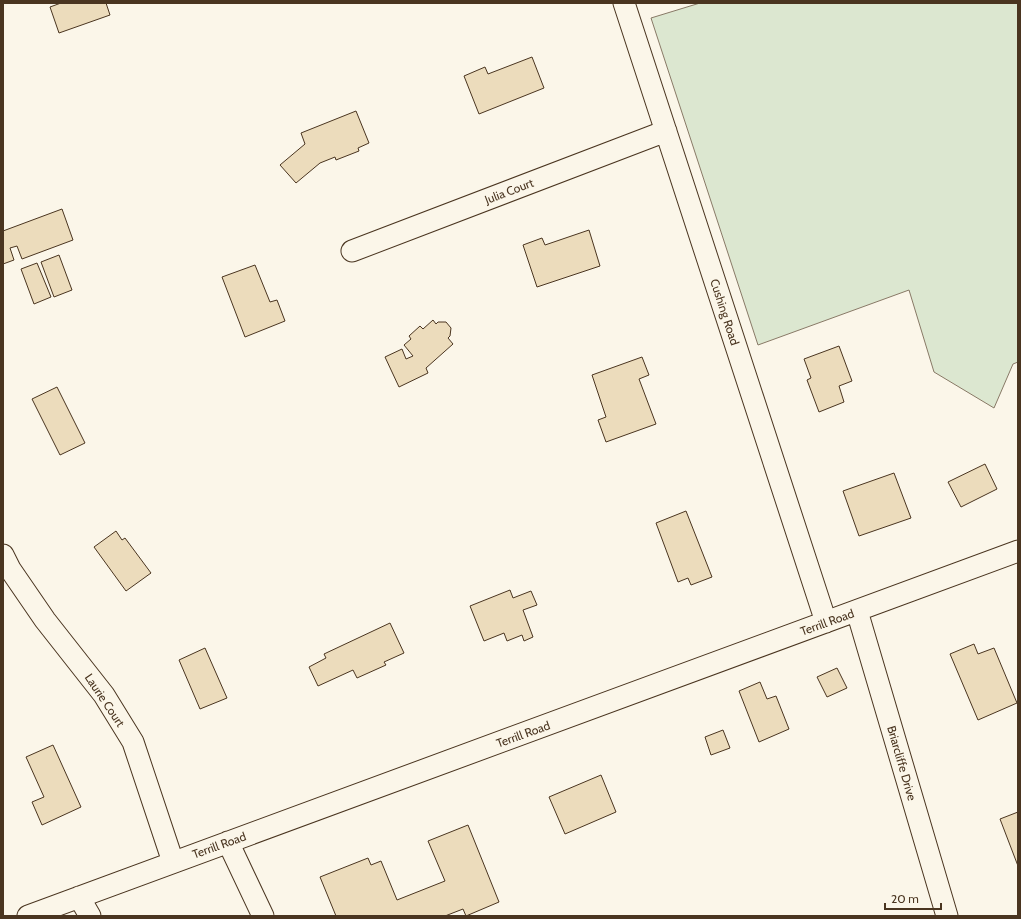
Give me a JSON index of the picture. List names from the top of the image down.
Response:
{
  "streets": {
    "street": [
      "Julia Court",
      "Cushing Road",
      "Terrill Road",
      "Laurie Court",
      "Briarcliffe Drive"
    ]
  },
  "crossings": [
    ["Julia Court", "Cushing Road"],
    ["Cushing Road", "Terrill Road"],
    ["Terrill Road", "Laurie Court"],
    ["Terrill Road", "Briarcliffe Drive"]
  ],
  "scale_bar": "20 m"
}
